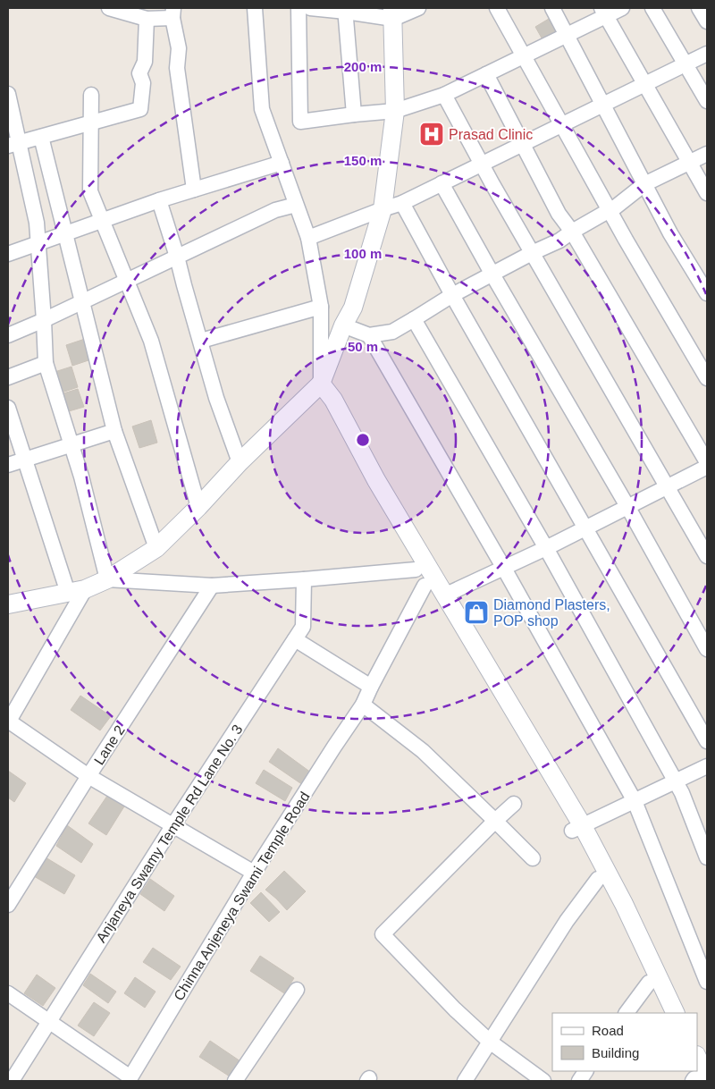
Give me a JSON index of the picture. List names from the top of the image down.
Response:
{
  "streets": {
    "street": ["Lane 2", "Anjaneya Swamy Temple Rd Lane No. 3", "Chinna Anjeneya Swami Temple Road"]
  },
  "crossings": [
    ["Anjaneya Swamy Temple Rd Lane No. 3", "Chinna Anjeneya Swami Temple Road"]
  ],
  "places": {
    "hospital": ["Prasad Clinic"],
    "shop": ["Diamond Plasters, POP shop"]
  },
  "legend": ["Road", "Building"],
  "rings": [
    "200 m",
    "150 m",
    "100 m",
    "50 m"
  ]
}
